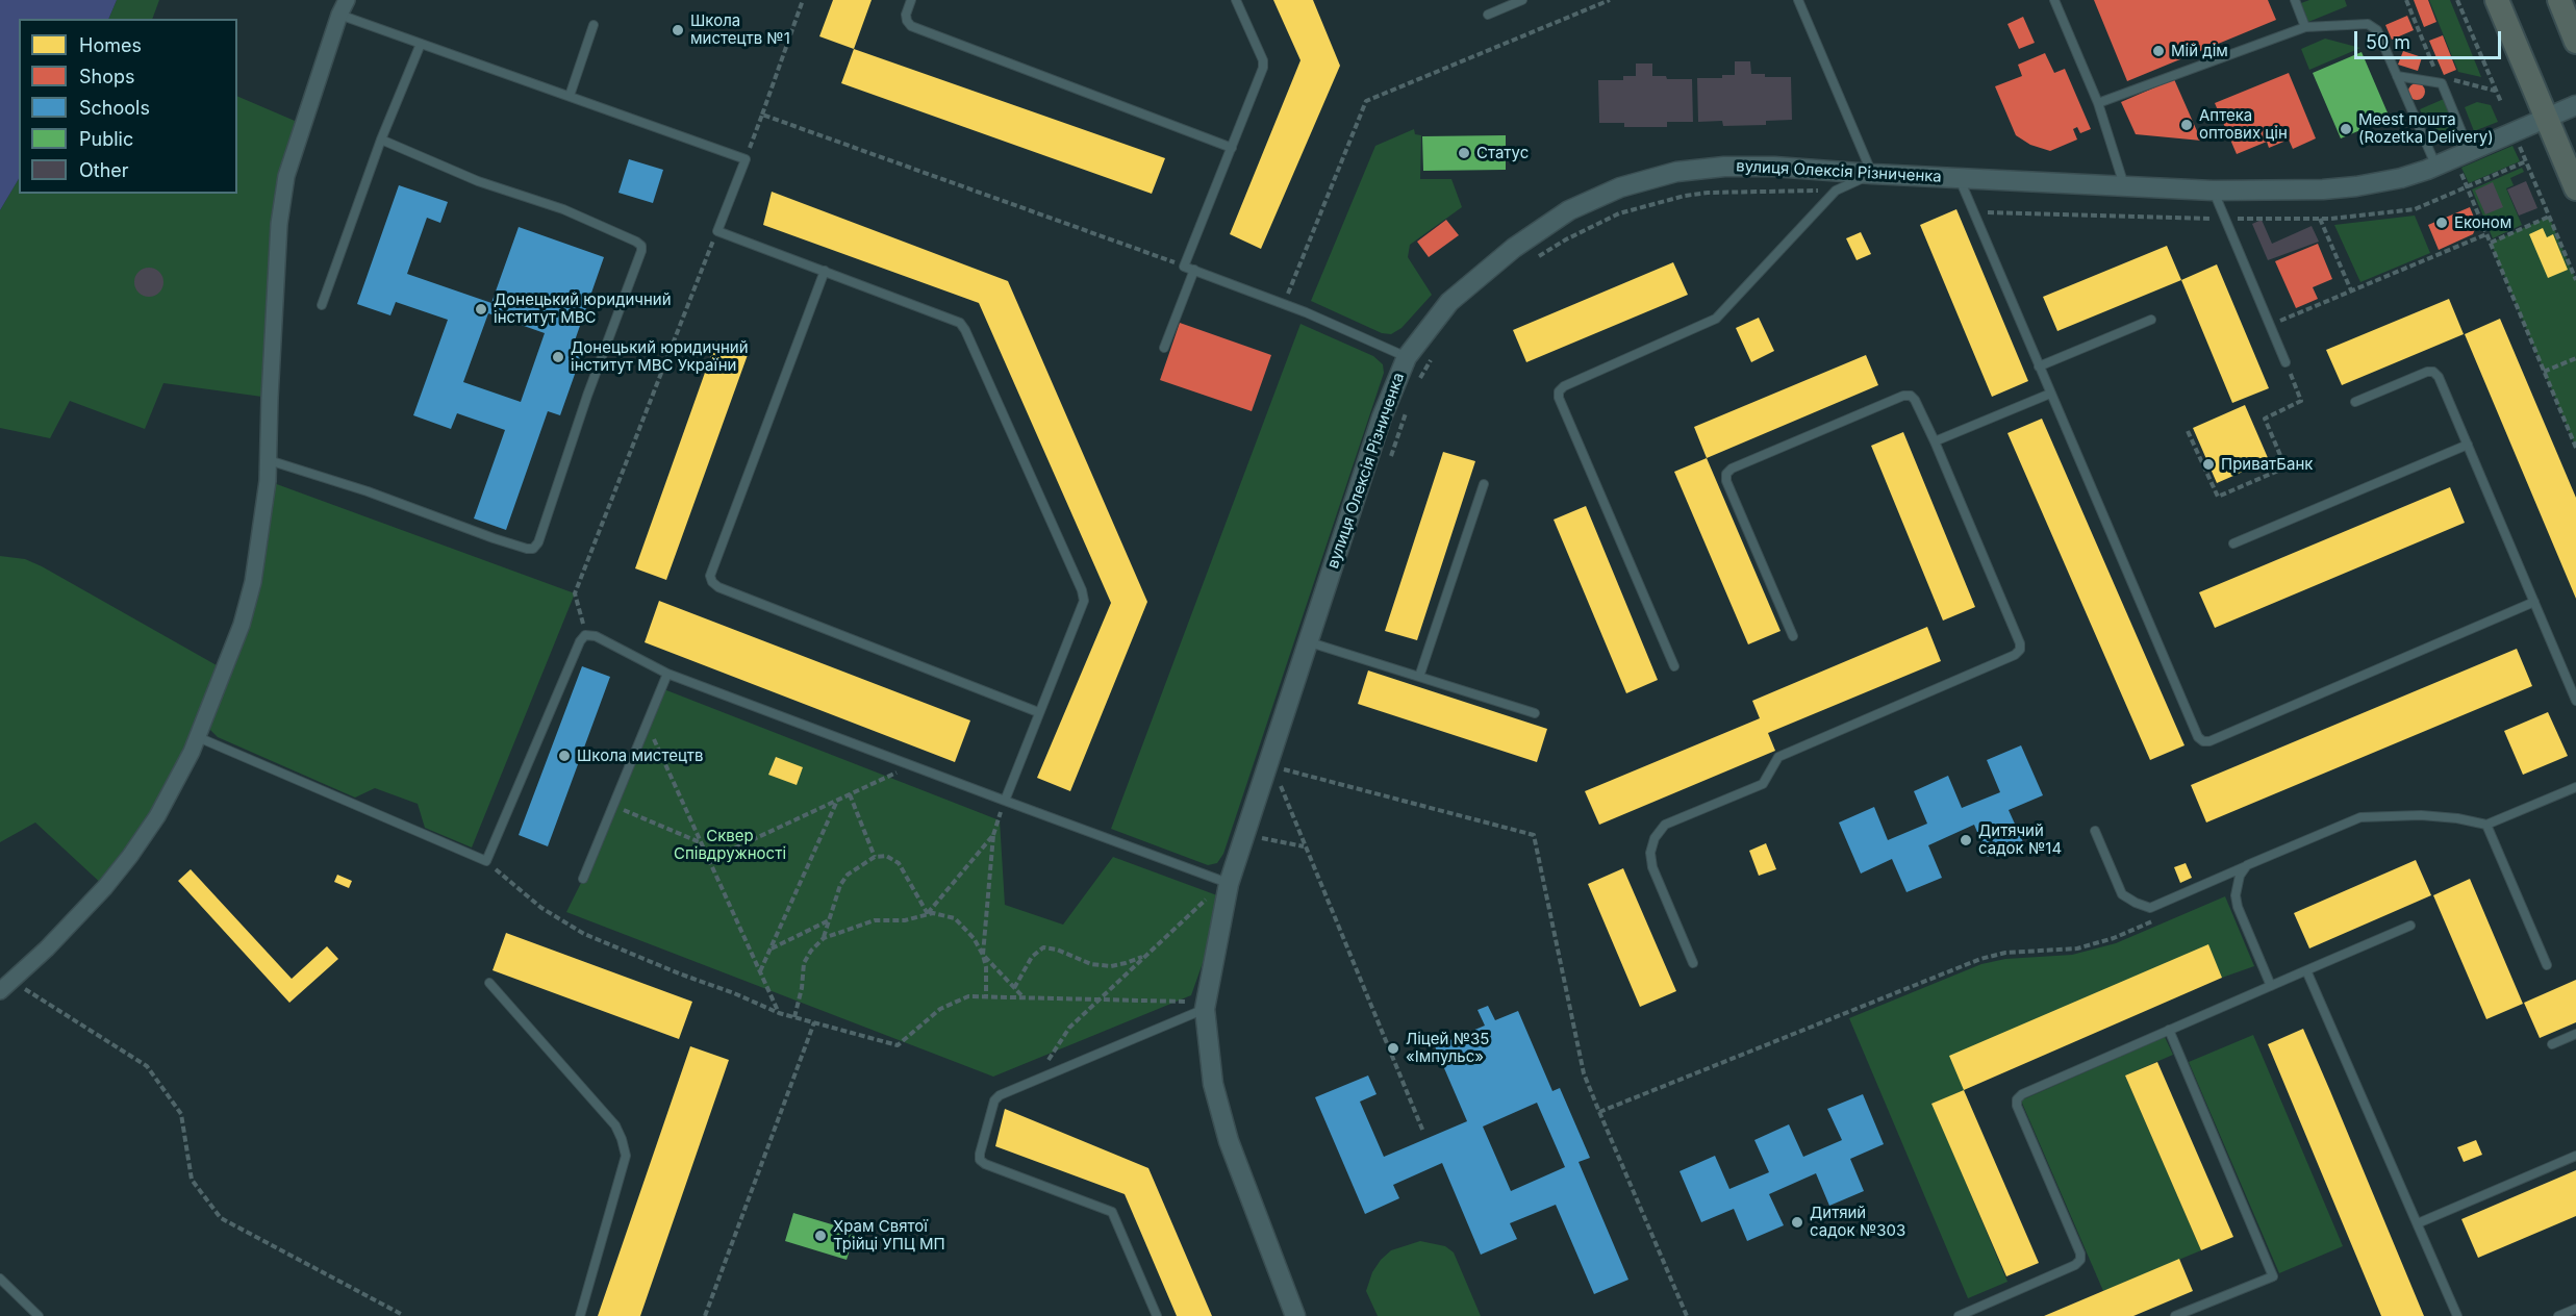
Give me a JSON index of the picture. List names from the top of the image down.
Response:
{
  "streets": {
    "street": ["вулиця Олексія Різниченка"]
  },
  "parks": ["Сквер Співдружності"],
  "places": [
    "Школа мистецтв №1",
    "Мій дім",
    "Аптека оптових цін",
    "Meest пошта (Rozetka Delivery)",
    "Статус",
    "Економ",
    "Донецький юридичний інститут МВС",
    "Донецький юридичний інститут МВС України",
    "ПриватБанк",
    "Школа мистецтв",
    "Дитячий садок №14",
    "Ліцей №35 «Імпульс»",
    "Дитяий садок №303",
    "Храм Святої Трійці УПЦ МП"
  ],
  "legend": [
    "Homes",
    "Shops",
    "Schools",
    "Public",
    "Other"
  ],
  "scale_bar": "50 m"
}
